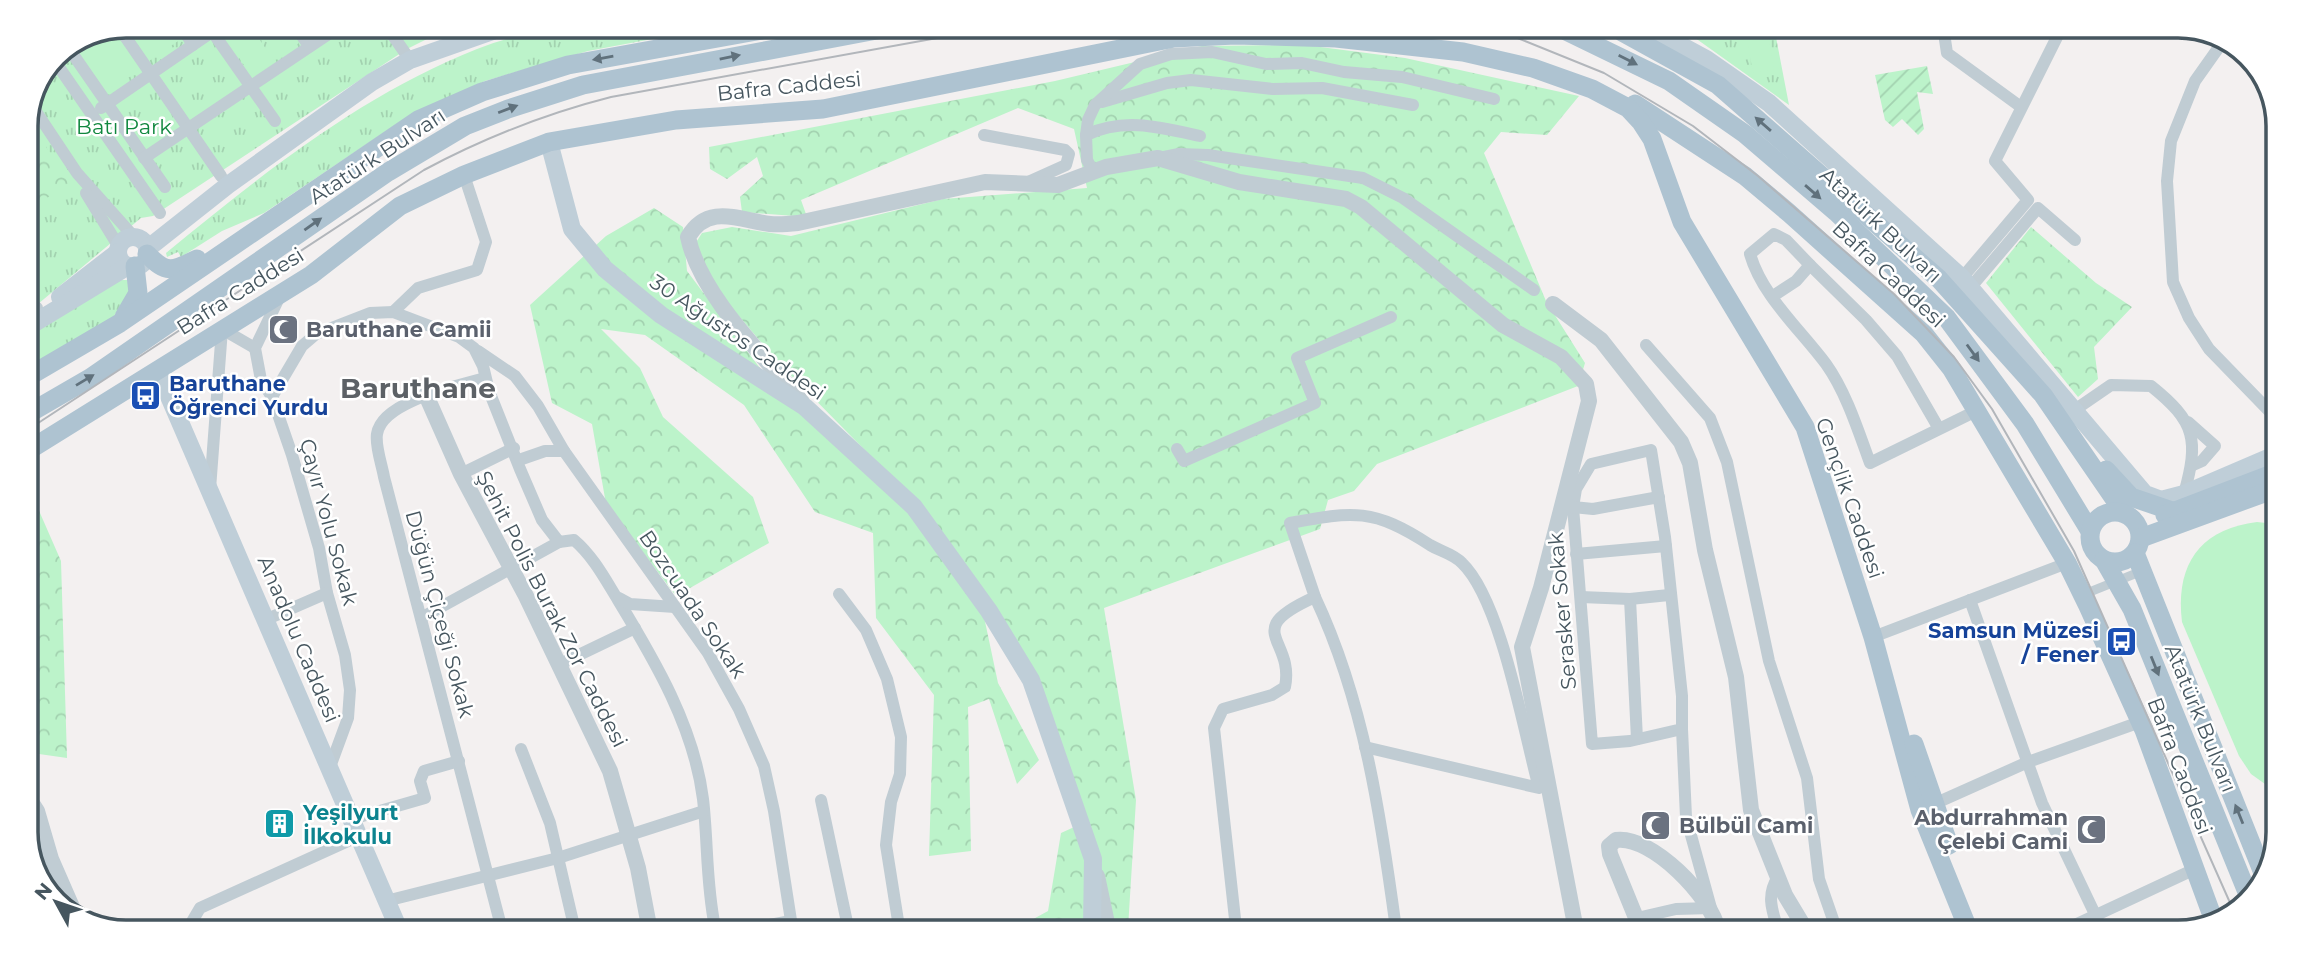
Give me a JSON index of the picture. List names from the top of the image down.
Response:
{
  "streets": {
    "main road": [
      "Bafra Caddesi",
      "Atatürk Bulvarı",
      "30 Ağustos Caddesi",
      "Gençlik Caddesi",
      "Anadolu Caddesi"
    ],
    "street": [
      "Çayır Yolu Sokak",
      "Bozcuada Sokak",
      "Şehit Polis Burak Zor Caddesi",
      "Serasker Sokak",
      "Düğün Çiçeği Sokak"
    ]
  },
  "crossings": [
    ["Bafra Caddesi", "30 Ağustos Caddesi"],
    ["Bafra Caddesi", "Gençlik Caddesi"],
    ["Bafra Caddesi", "Anadolu Caddesi"],
    ["Çayır Yolu Sokak", "Anadolu Caddesi"],
    ["Şehit Polis Burak Zor Caddesi", "Düğün Çiçeği Sokak"]
  ],
  "districts": ["Baruthane"],
  "parks": ["Batı Park"],
  "places": {
    "mosque": ["Baruthane Camii", "Bülbül Cami", "Abdurrahman Çelebi Cami"],
    "bus stop": ["Baruthane Öğrenci Yurdu", "Samsun Müzesi / Fener"],
    "building": ["Yeşilyurt İlkokulu"]
  },
  "north": "top left"
}
